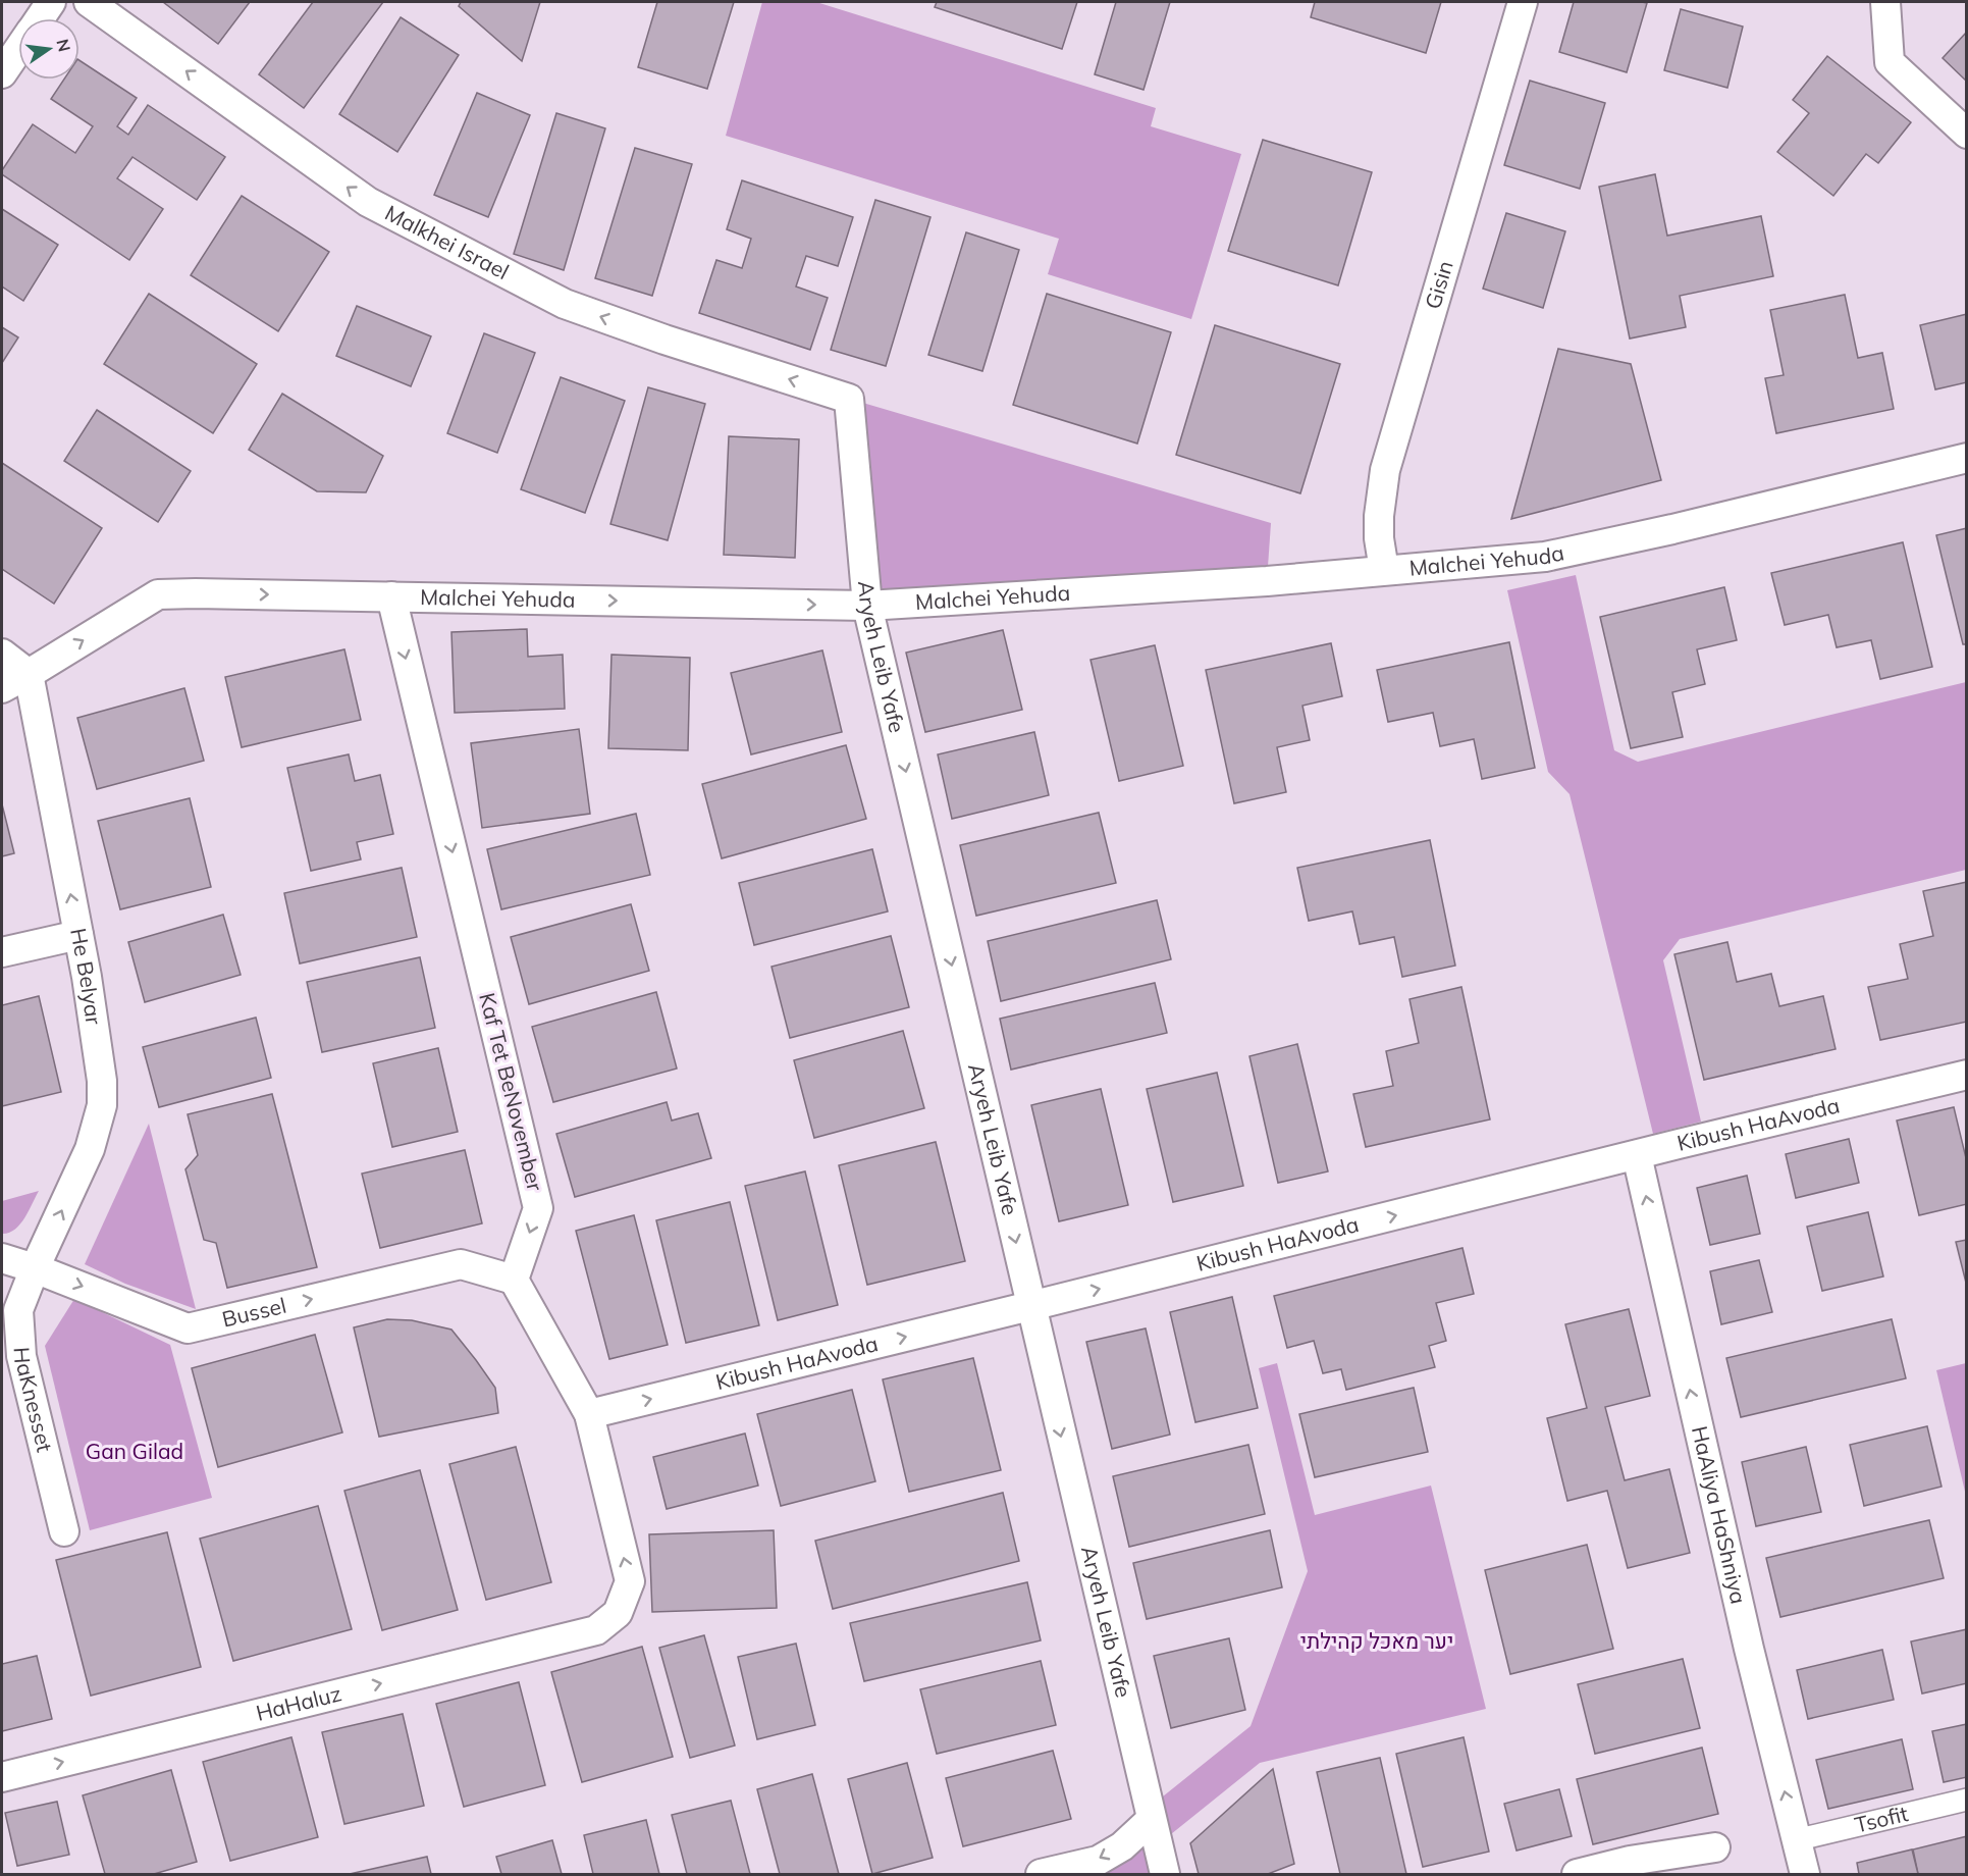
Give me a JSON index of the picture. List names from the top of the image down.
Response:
{
  "streets": {
    "street": [
      "Malkhei Israel",
      "Gisin",
      "Malchei Yehuda",
      "Aryeh Leib Yafe",
      "He BeIyar",
      "Kaf Tet BeNovember",
      "Kibush HaAvoda",
      "Bussel",
      "HaKnesset",
      "HaAliya HaShniya",
      "HaHaluz",
      "Tsofit"
    ]
  },
  "crossings": [
    ["Malkhei Israel", "Aryeh Leib Yafe"],
    ["Gisin", "Malchei Yehuda"],
    ["Malchei Yehuda", "Aryeh Leib Yafe"],
    ["Malchei Yehuda", "He BeIyar"],
    ["Malchei Yehuda", "Kaf Tet BeNovember"],
    ["Aryeh Leib Yafe", "Kibush HaAvoda"],
    ["He BeIyar", "Bussel"],
    ["He BeIyar", "HaKnesset"],
    ["Kaf Tet BeNovember", "Bussel"],
    ["Kibush HaAvoda", "HaAliya HaShniya"],
    ["Kibush HaAvoda", "HaHaluz"],
    ["Bussel", "HaKnesset"],
    ["HaAliya HaShniya", "Tsofit"]
  ],
  "one_way": [
    "Malkhei Israel",
    "Malchei Yehuda",
    "Aryeh Leib Yafe",
    "He BeIyar",
    "Kaf Tet BeNovember",
    "Kibush HaAvoda",
    "Bussel",
    "HaAliya HaShniya",
    "HaHaluz"
  ],
  "parks": ["Gan Gilad", "יער מאכל קהילתי"],
  "north": "right"
}
